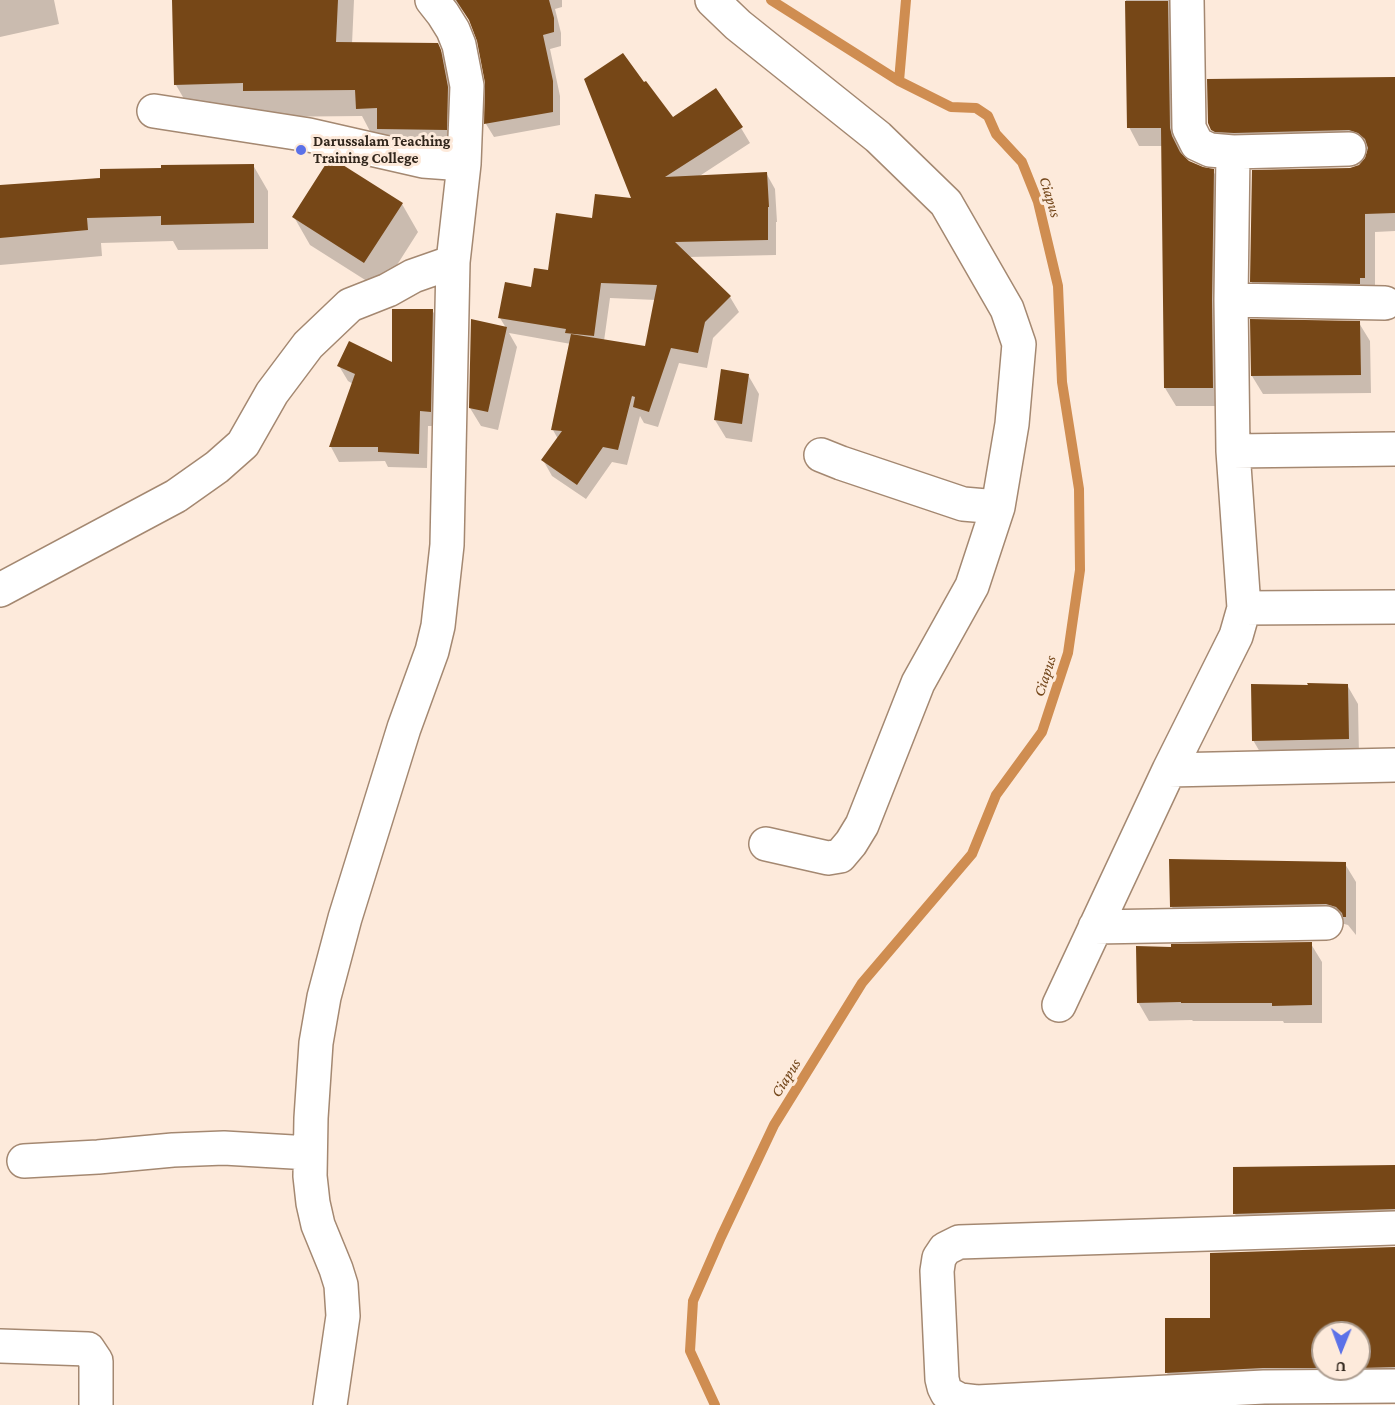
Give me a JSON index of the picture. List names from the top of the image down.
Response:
{
  "water": ["Ciapus"],
  "places": ["Darussalam Teaching Training College"],
  "north": "bottom"
}
